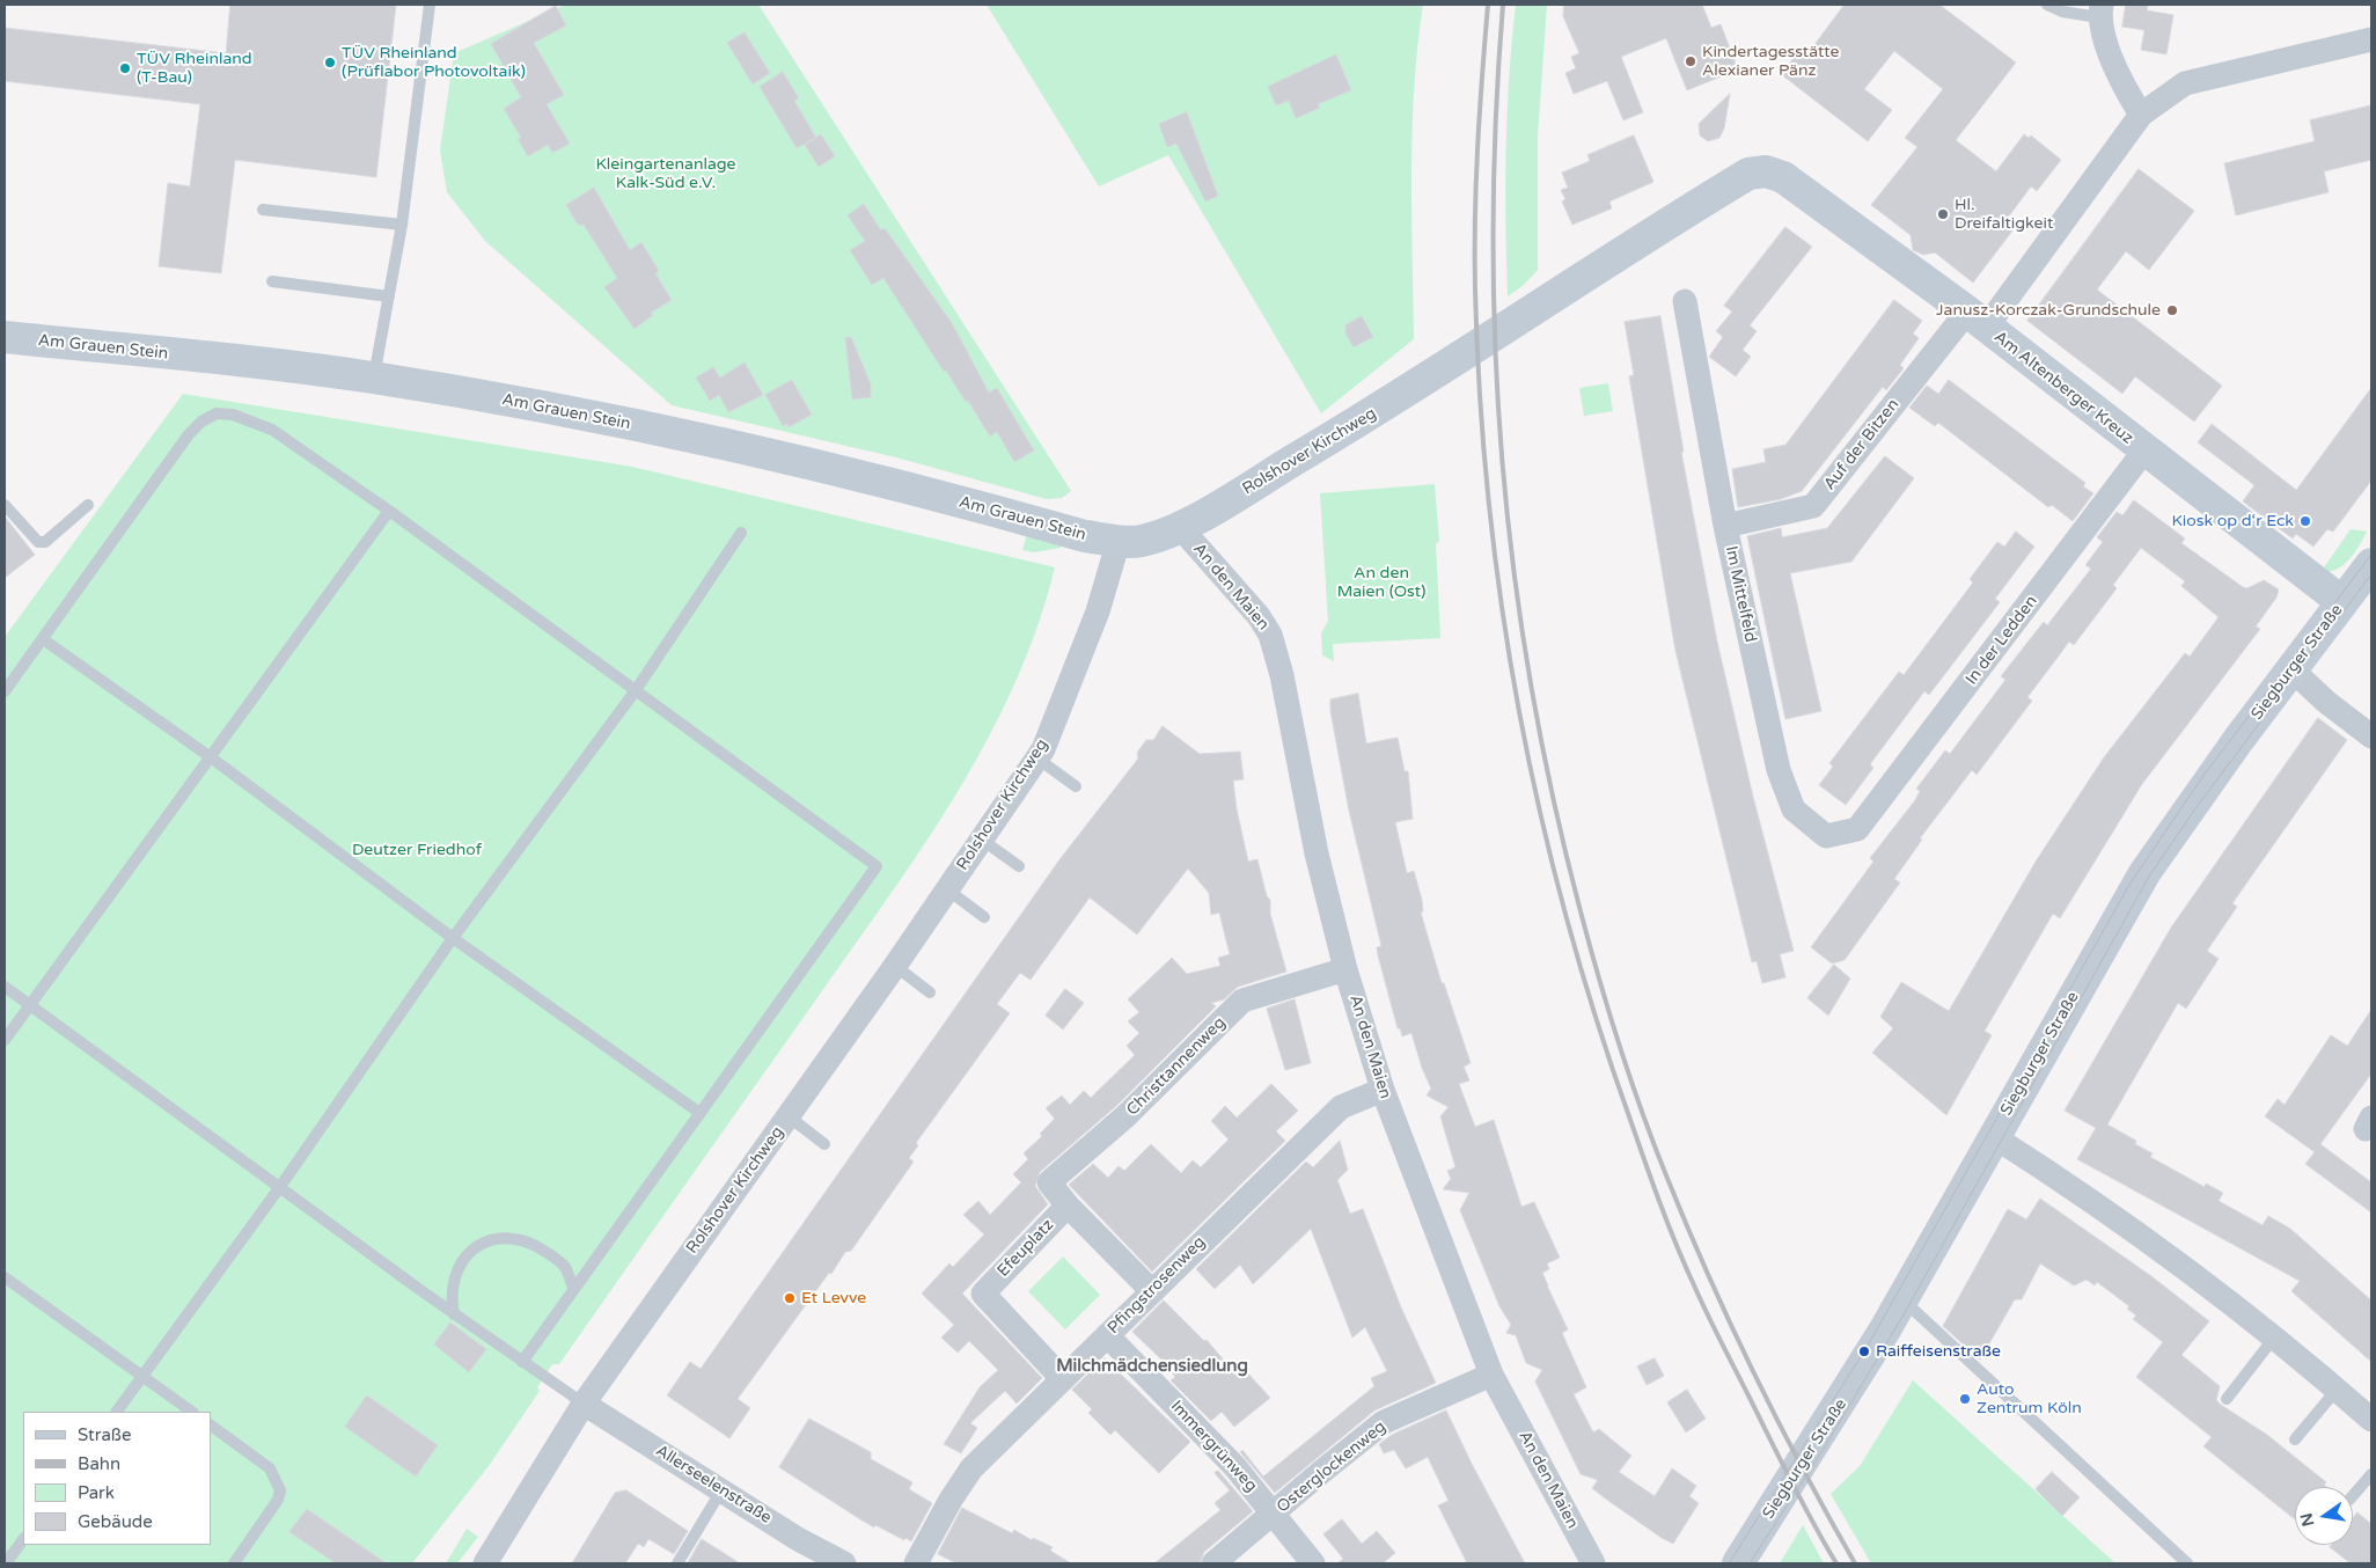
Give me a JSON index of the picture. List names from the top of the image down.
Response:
{
  "streets": {
    "street": [
      "Am Grauen Stein",
      "Am Altenberger Kreuz",
      "Auf der Bitzen",
      "Rolshover Kirchweg",
      "An den Maien",
      "Im Mittelfeld",
      "In der Ledden",
      "Siegburger Straße",
      "Christtannenweg",
      "Efeuplatz",
      "Pfingstrosenweg",
      "Immergrünweg",
      "Osterglockenweg",
      "Allerseelenstraße"
    ]
  },
  "crossings": [
    ["Am Grauen Stein", "Rolshover Kirchweg"],
    ["Am Altenberger Kreuz", "Auf der Bitzen"],
    ["Am Altenberger Kreuz", "Rolshover Kirchweg"],
    ["Am Altenberger Kreuz", "In der Ledden"],
    ["Am Altenberger Kreuz", "Siegburger Straße"],
    ["Auf der Bitzen", "Im Mittelfeld"],
    ["Rolshover Kirchweg", "An den Maien"],
    ["Rolshover Kirchweg", "Allerseelenstraße"],
    ["An den Maien", "Christtannenweg"],
    ["An den Maien", "Pfingstrosenweg"],
    ["An den Maien", "Osterglockenweg"],
    ["Im Mittelfeld", "In der Ledden"],
    ["Christtannenweg", "Efeuplatz"],
    ["Efeuplatz", "Pfingstrosenweg"],
    ["Pfingstrosenweg", "Immergrünweg"],
    ["Immergrünweg", "Osterglockenweg"]
  ],
  "districts": ["Milchmädchensiedlung"],
  "parks": ["Kleingartenanlage Kalk-Süd e.V.", "An den Maien (Ost)", "Deutzer Friedhof"],
  "places": [
    "Kindertagesstätte Alexianer Pänz",
    "TÜV Rheinland (Prüflabor Photovoltaik)",
    "TÜV Rheinland (T-Bau)",
    "Hl. Dreifaltigkeit",
    "Janusz-Korczak-Grundschule",
    "Kiosk op d‘r Eck",
    "Et Levve",
    "Raiffeisenstraße",
    "Auto Zentrum Köln"
  ],
  "legend": [
    "Straße",
    "Bahn",
    "Park",
    "Gebäude"
  ],
  "north": "left"
}
